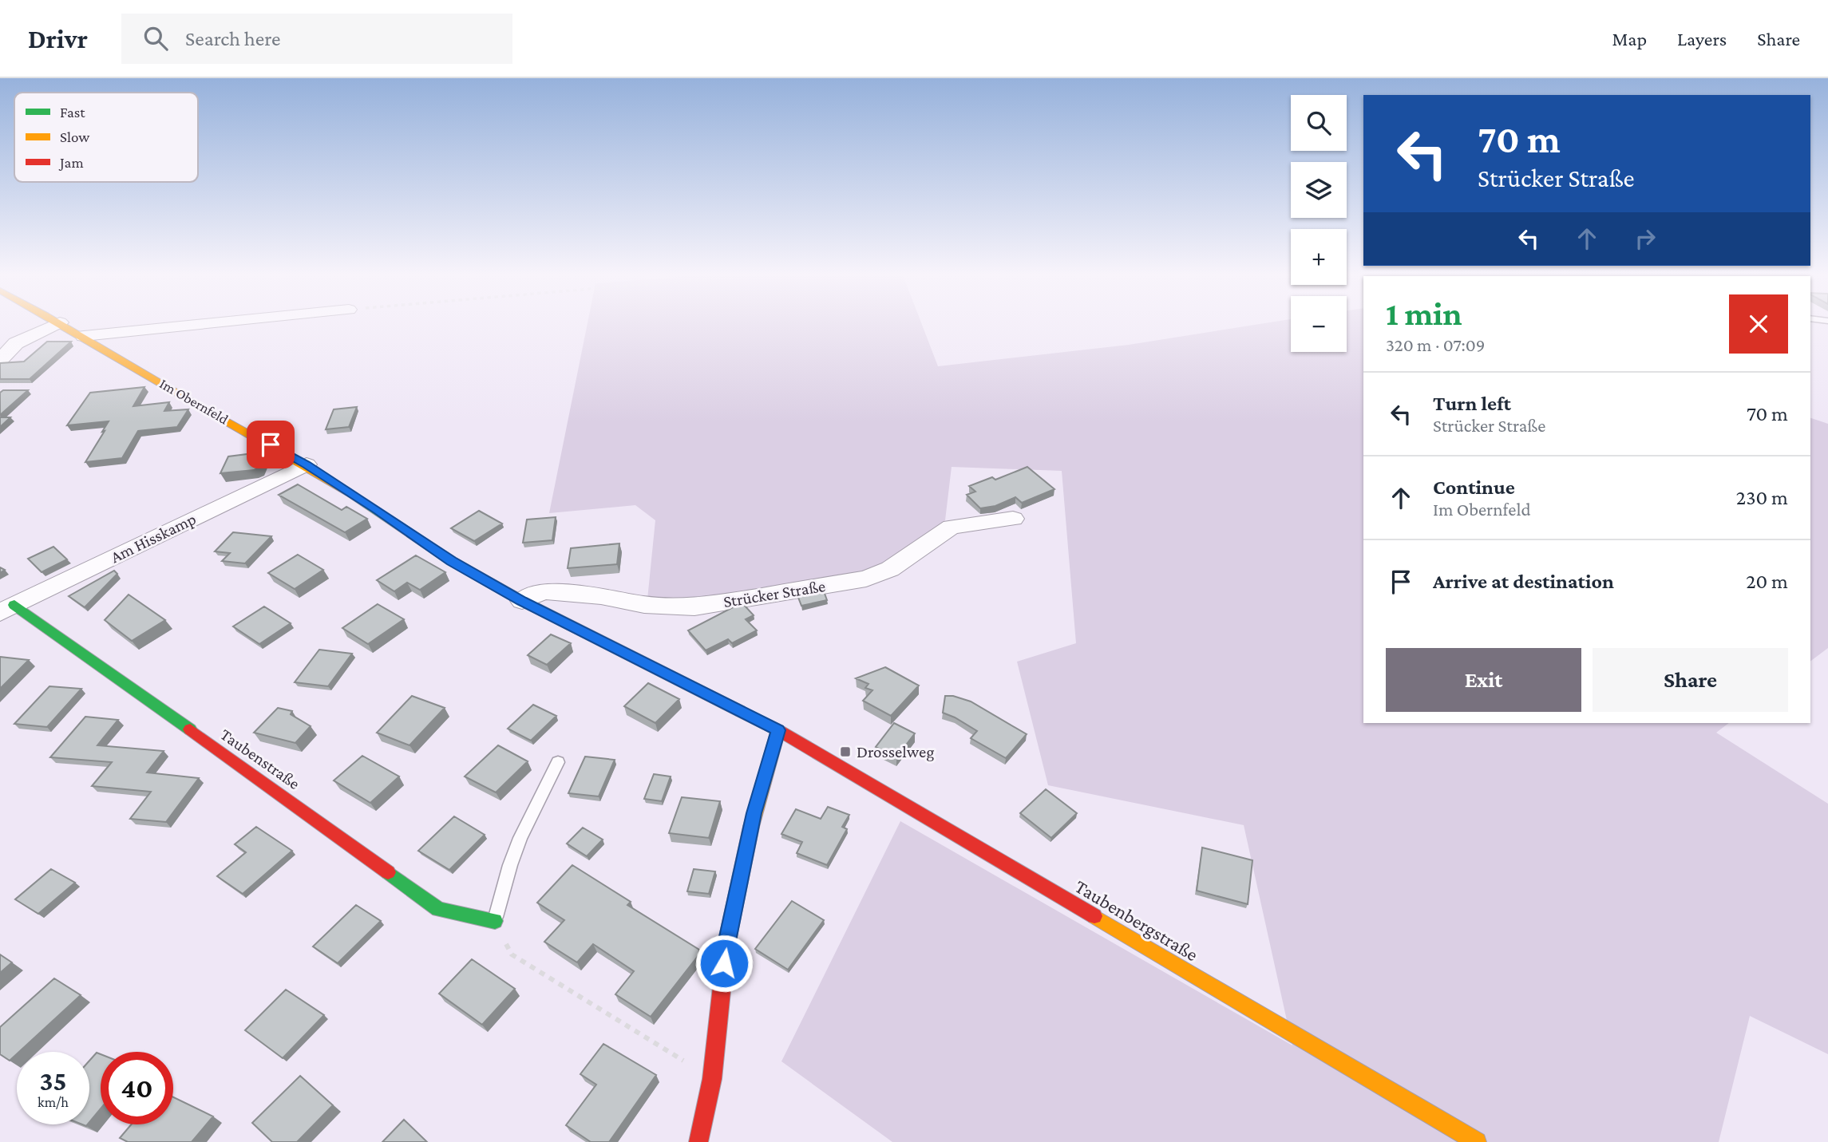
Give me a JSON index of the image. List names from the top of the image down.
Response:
{
  "streets": {
    "street": [
      "Im Obernfeld",
      "Am Hisskamp",
      "Strücker Straße",
      "Taubenstraße",
      "Taubenbergstraße"
    ]
  },
  "crossings": [
    ["Im Obernfeld", "Am Hisskamp"],
    ["Am Hisskamp", "Taubenstraße"]
  ],
  "places": {
    "transit": ["Drosselweg"]
  },
  "legend": ["Fast", "Slow", "Jam"],
  "page": {
    "header": "Drivr",
    "search": "Search here",
    "nav": ["Map", "Layers", "Share"],
    "map_buttons": ["+", "−"],
    "turn": ["70 m", "Strücker Straße"],
    "heading": ["1 min", "320 m · 07:09"],
    "list": [
      {
        "name": "Turn left",
        "note": "Strücker Straße",
        "value": "70 m"
      },
      {
        "name": "Continue",
        "note": "Im Obernfeld",
        "value": "230 m"
      },
      {
        "name": "Arrive at destination",
        "value": "20 m"
      }
    ],
    "buttons": ["Exit", "Share"],
    "speed": "35 km/h",
    "limit": "40"
  }
}
